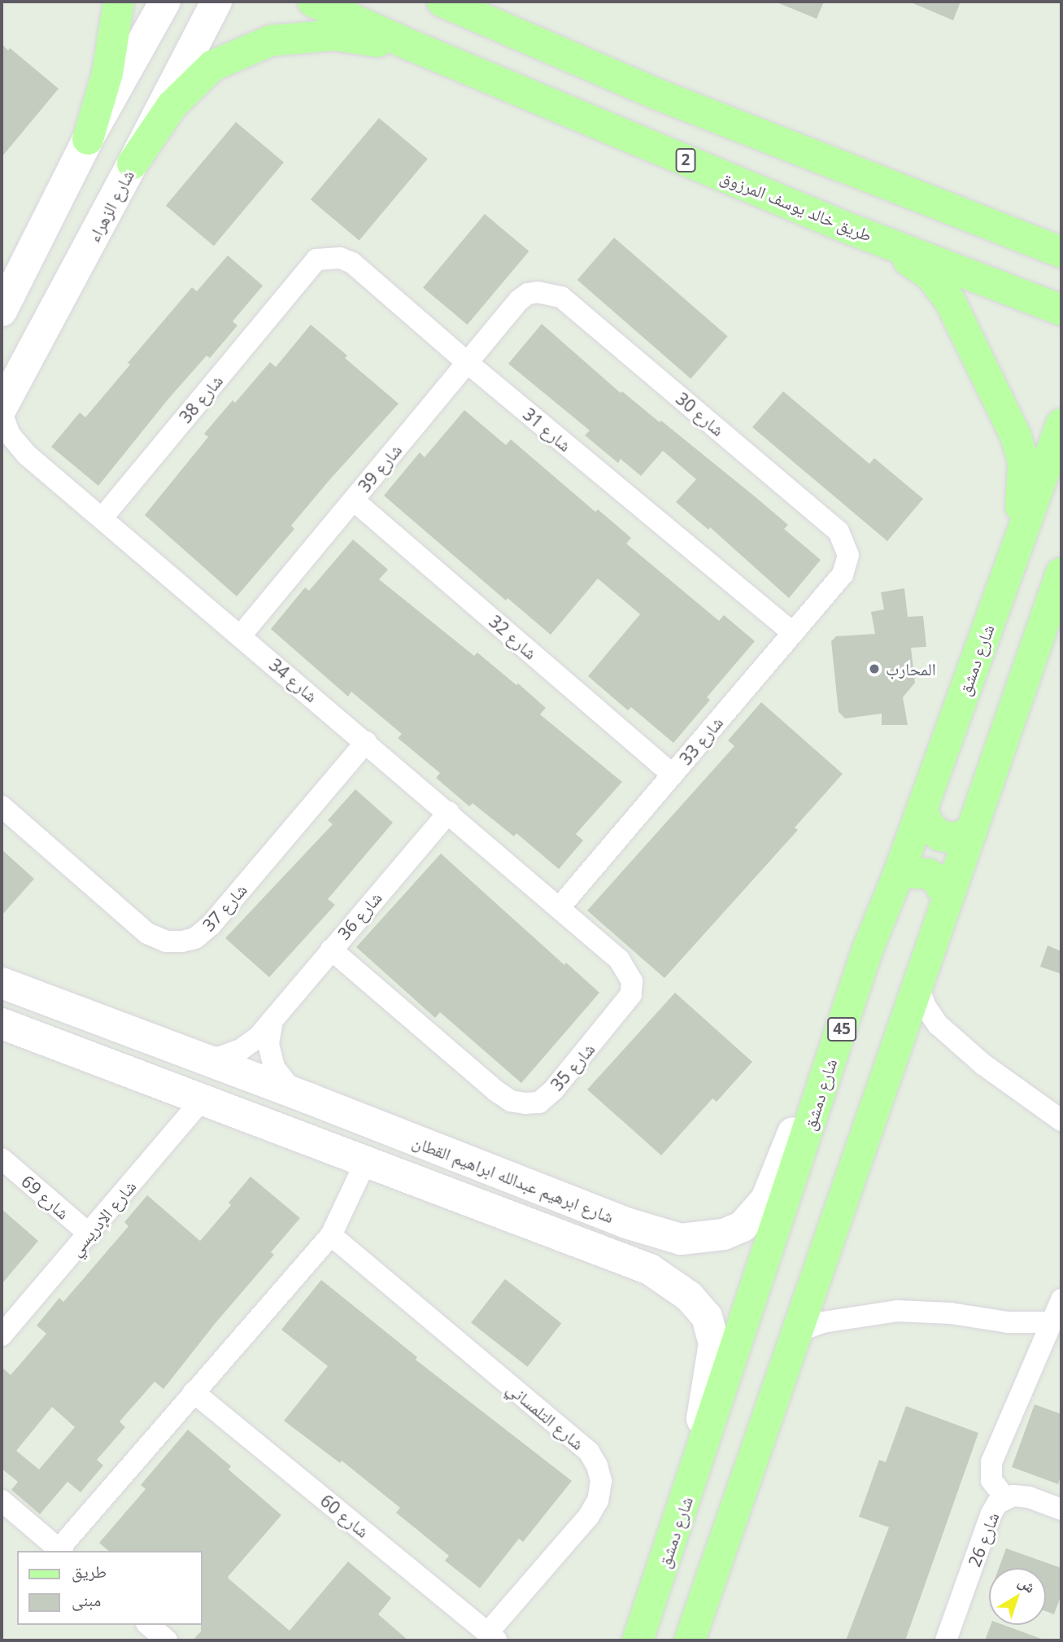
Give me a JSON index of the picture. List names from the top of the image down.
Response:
{
  "streets": {
    "main road": [
      "2",
      "طريق خالد يوسف المرزوق",
      "شارع دمشق",
      "45"
    ],
    "street": [
      "شارع الزهراء",
      "شارع 38",
      "شارع 30",
      "شارع 31",
      "شارع 39",
      "شارع 32",
      "شارع 34",
      "شارع 33",
      "شارع 37",
      "شارع 36",
      "شارع 35",
      "شارع ابرهيم عبدالله ابراهيم القطان",
      "شارع 69",
      "شارع الإدريسي",
      "شارع التلمساني",
      "شارع 60",
      "شارع 26"
    ]
  },
  "crossings": [
    ["شارع 38", "شارع 31"],
    ["شارع 38", "شارع 34"],
    ["شارع 30", "شارع 39"],
    ["شارع 30", "شارع 33"],
    ["شارع 31", "شارع 39"],
    ["شارع 31", "شارع 33"],
    ["شارع 39", "شارع 32"],
    ["شارع 39", "شارع 34"],
    ["شارع 32", "شارع 33"],
    ["شارع دمشق", "شارع ابرهيم عبدالله ابراهيم القطان"],
    ["شارع 34", "شارع 33"],
    ["شارع 34", "شارع 37"],
    ["شارع 34", "شارع 36"],
    ["شارع 34", "شارع 35"],
    ["شارع 33", "شارع 35"],
    ["شارع 36", "شارع 35"],
    ["شارع 36", "شارع ابرهيم عبدالله ابراهيم القطان"],
    ["شارع ابرهيم عبدالله ابراهيم القطان", "شارع الإدريسي"],
    ["شارع 69", "شارع الإدريسي"],
    ["شارع التلمساني", "شارع 60"]
  ],
  "places": ["المحارب"],
  "legend": ["طريق", "مبنى"],
  "north": "top right"
}
